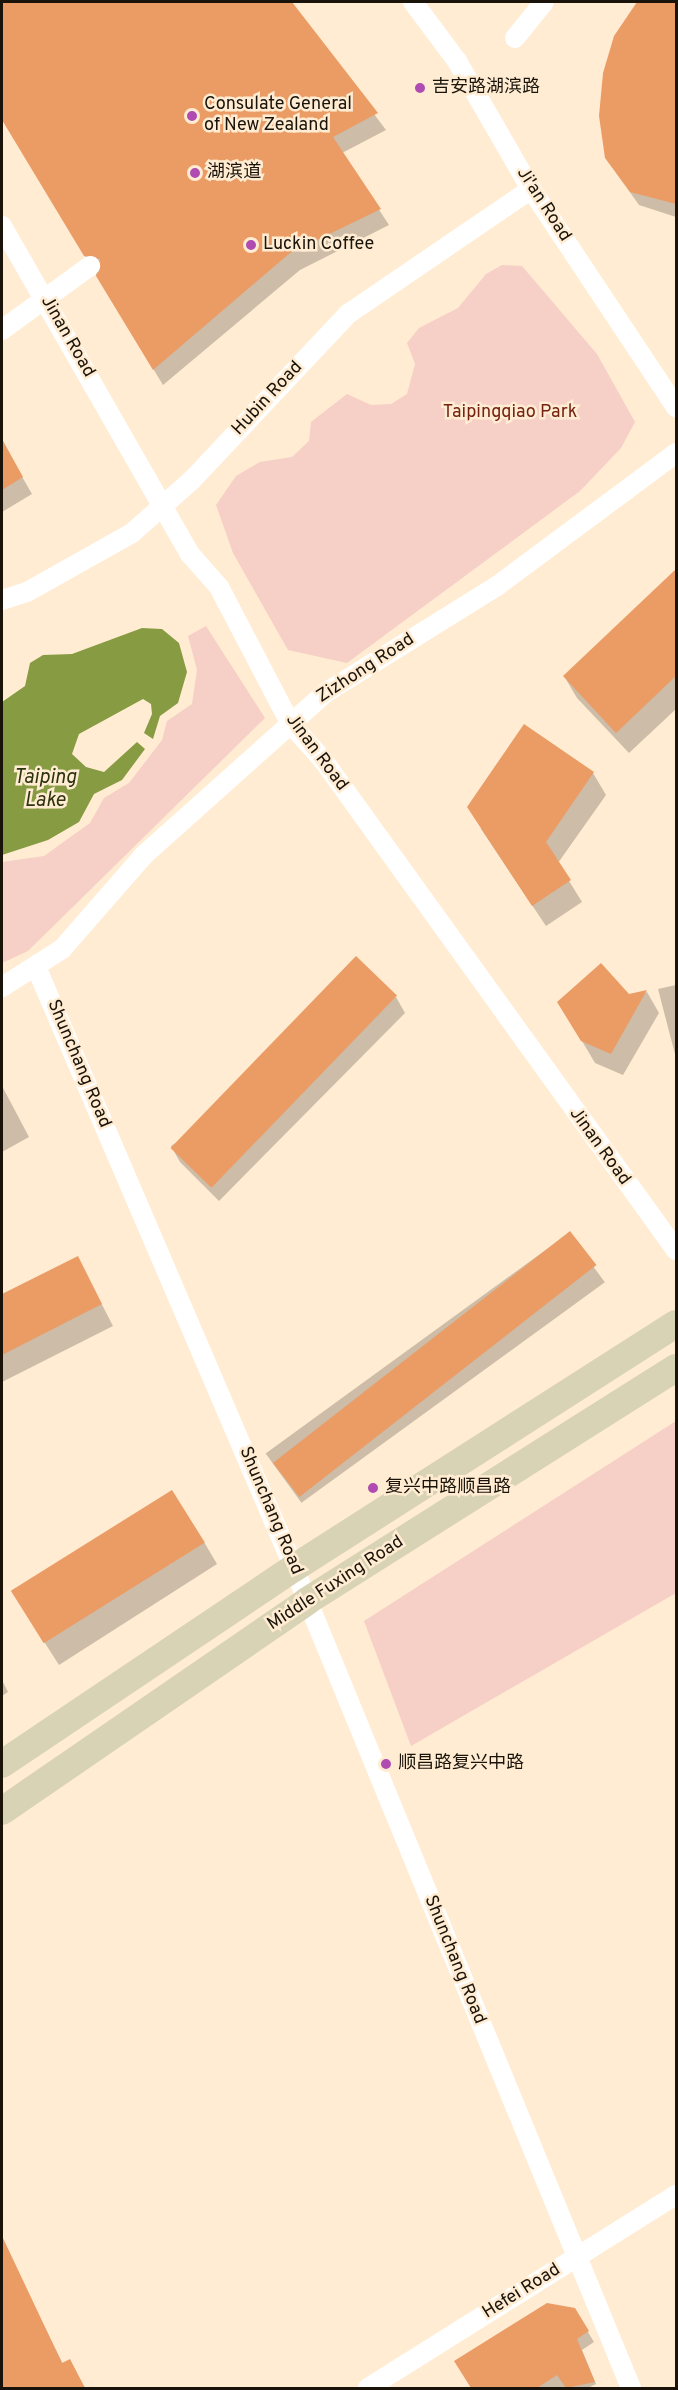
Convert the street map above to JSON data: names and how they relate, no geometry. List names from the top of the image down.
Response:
{
  "streets": {
    "main road": ["Middle Fuxing Road"],
    "street": [
      "Ji'an Road",
      "Jinan Road",
      "Hubin Road",
      "Zizhong Road",
      "Shunchang Road",
      "Hefei Road"
    ]
  },
  "crossings": [
    ["Ji'an Road", "Hubin Road"],
    ["Jinan Road", "Hubin Road"],
    ["Jinan Road", "Zizhong Road"],
    ["Zizhong Road", "Shunchang Road"],
    ["Shunchang Road", "Middle Fuxing Road"],
    ["Shunchang Road", "Hefei Road"]
  ],
  "water": ["Taiping Lake"],
  "parks": ["Taipingqiao Park"],
  "places": [
    "吉安路湖滨路",
    "Consulate General of New Zealand",
    "湖滨道",
    "Luckin Coffee",
    "复兴中路顺昌路",
    "顺昌路复兴中路"
  ]
}
